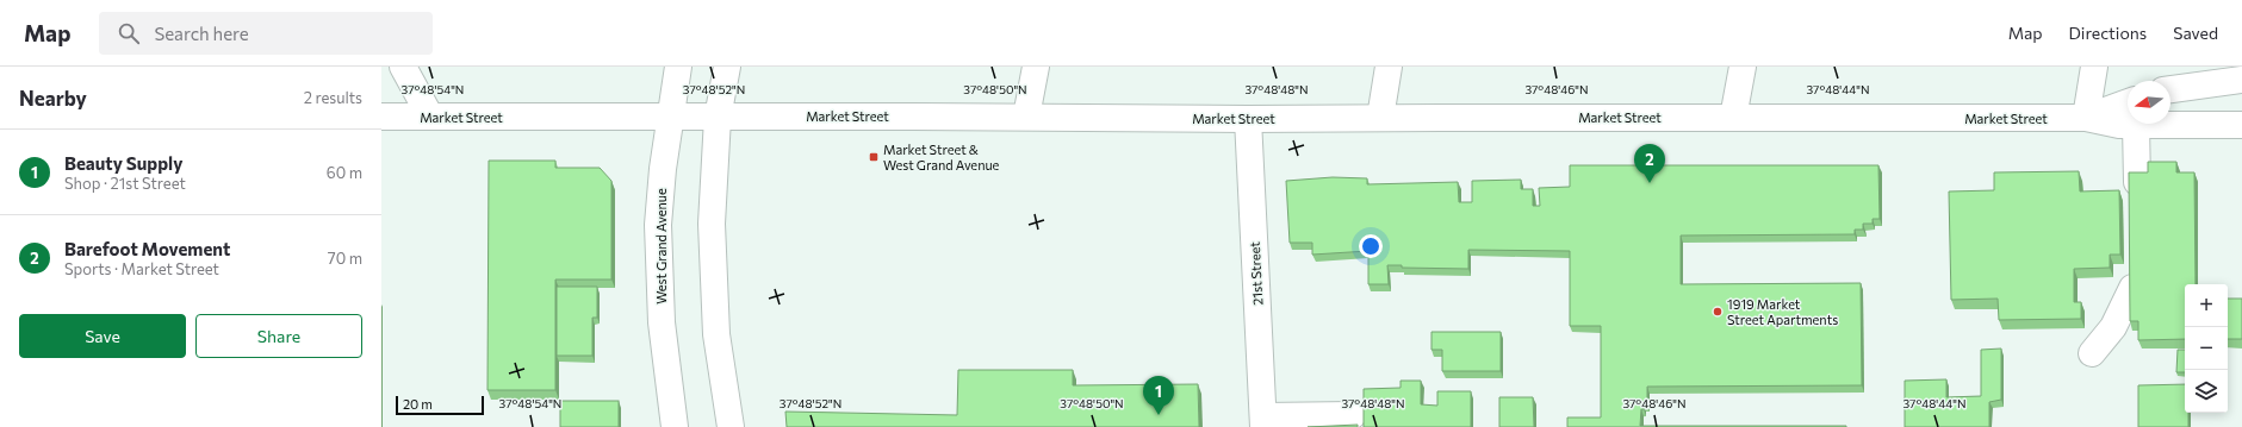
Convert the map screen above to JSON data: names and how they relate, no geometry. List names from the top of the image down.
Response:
{
  "streets": {
    "main road": ["Market Street", "West Grand Avenue", "21st Street"]
  },
  "crossings": [
    ["Market Street", "West Grand Avenue"],
    ["Market Street", "21st Street"]
  ],
  "places": {
    "transit": ["Market Street & West Grand Avenue"],
    "other": ["1919 Market Street Apartments"]
  },
  "scale_bar": "20 m",
  "north": "left",
  "page": {
    "header": "Map",
    "search": "Search here",
    "nav": ["Map", "Directions", "Saved"],
    "heading": ["Nearby", "2 results"],
    "list": [
      {
        "mark": "1",
        "name": "Beauty Supply",
        "note": "Shop · 21st Street",
        "value": "60 m"
      },
      {
        "mark": "2",
        "name": "Barefoot Movement",
        "note": "Sports · Market Street",
        "value": "70 m"
      }
    ],
    "pins": ["2", "1"],
    "map_buttons": ["+", "−"],
    "buttons": ["Save", "Share"],
    "scale": "20 m"
  },
  "coordinates": [
    "37°48'54\"N",
    "37°48'52\"N",
    "37°48'50\"N",
    "37°48'48\"N",
    "37°48'46\"N",
    "37°48'44\"N"
  ]
}
